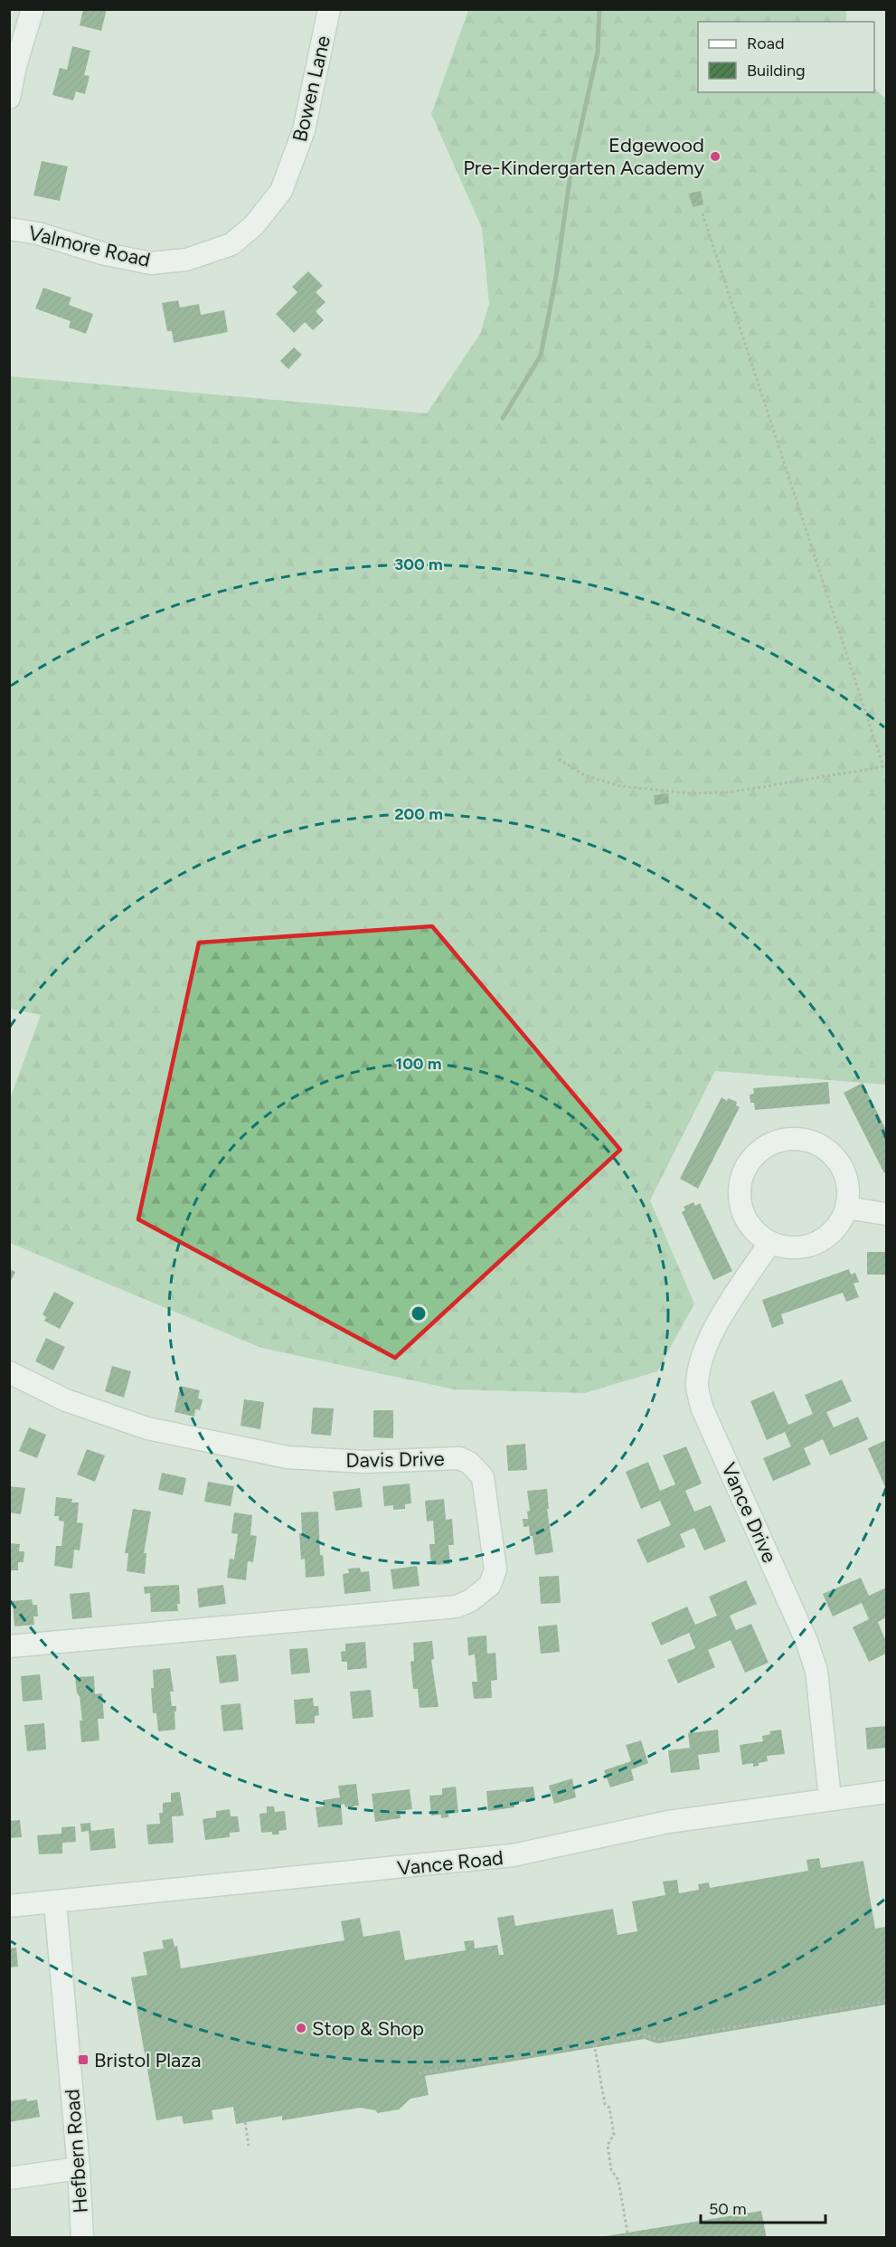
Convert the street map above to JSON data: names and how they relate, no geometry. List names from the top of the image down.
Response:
{
  "streets": {
    "street": [
      "Bowen Lane",
      "Valmore Road",
      "Davis Drive",
      "Vance Drive",
      "Vance Road",
      "Hefbern Road"
    ]
  },
  "crossings": [
    ["Bowen Lane", "Valmore Road"],
    ["Vance Drive", "Vance Road"],
    ["Vance Road", "Hefbern Road"]
  ],
  "places": {
    "other": ["Edgewood Pre-Kindergarten Academy", "Stop & Shop"],
    "transit": ["Bristol Plaza"]
  },
  "legend": ["Road", "Building"],
  "scale_bar": "50 m",
  "rings": ["300 m", "200 m", "100 m"]
}
